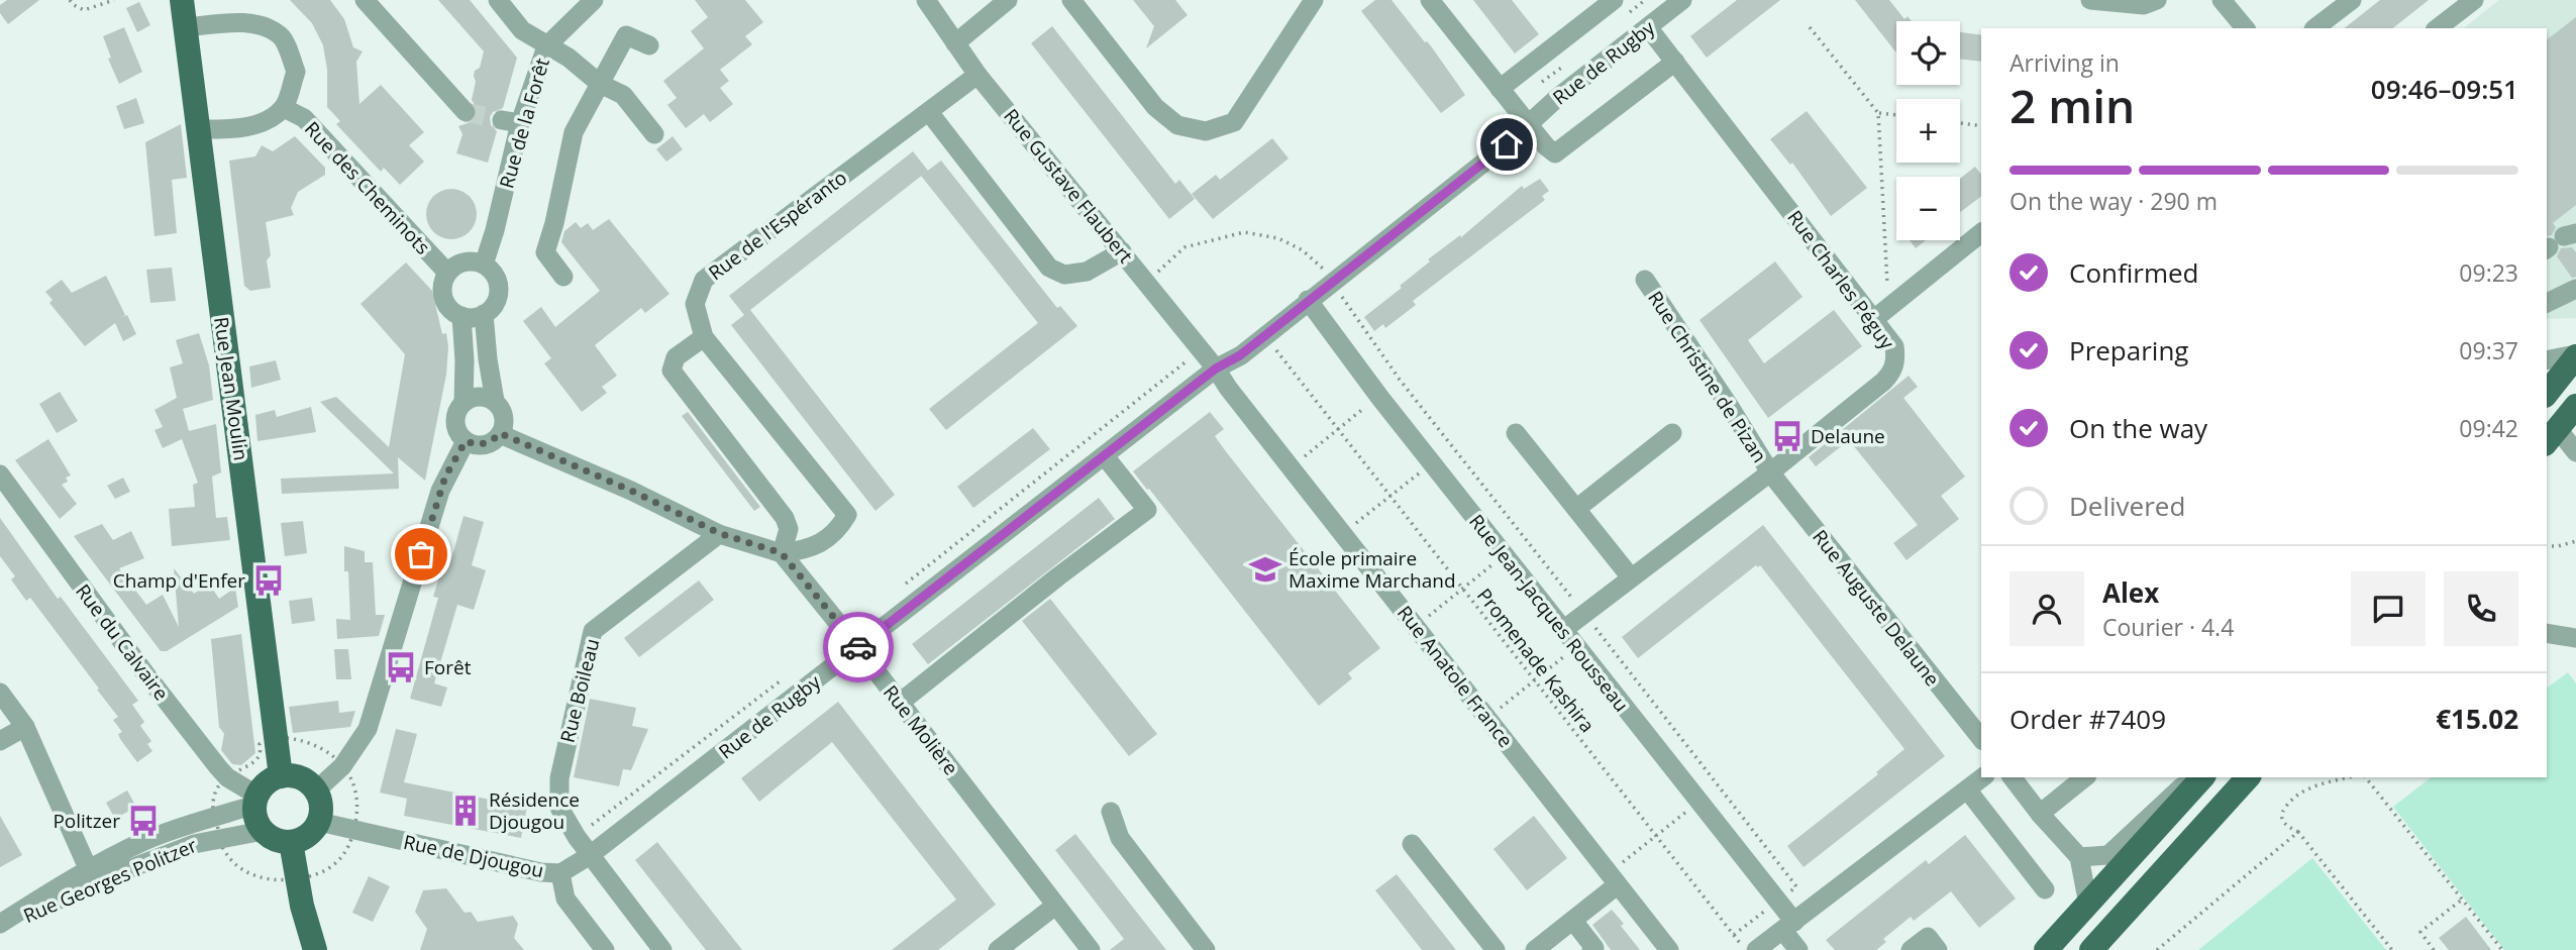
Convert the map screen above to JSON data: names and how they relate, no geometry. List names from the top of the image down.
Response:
{
  "streets": {
    "main road": ["Rue Jean Moulin"],
    "street": [
      "Rue de Rugby",
      "Rue de la Forêt",
      "Rue Gustave Flaubert",
      "Rue des Cheminots",
      "Rue de l'Espéranto",
      "Rue Charles Péguy",
      "Rue Christine de Pizan",
      "Rue Auguste Delaune",
      "Rue Jean-Jacques Rousseau",
      "Rue du Calvaire",
      "Rue Anatole France",
      "Rue Boileau",
      "Rue Molière",
      "Rue de Djougou",
      "Rue Georges Politzer"
    ],
    "path": ["Promenade Kashira"]
  },
  "crossings": [
    ["Rue de Rugby", "Rue Gustave Flaubert"],
    ["Rue de Rugby", "Rue Charles Péguy"],
    ["Rue de Rugby", "Rue Jean-Jacques Rousseau"],
    ["Rue de Rugby", "Promenade Kashira"],
    ["Rue de Rugby", "Rue Anatole France"],
    ["Rue de Rugby", "Rue Boileau"],
    ["Rue de Rugby", "Rue Molière"],
    ["Rue de Rugby", "Rue de Djougou"],
    ["Rue de la Forêt", "Rue des Cheminots"],
    ["Rue Gustave Flaubert", "Rue de l'Espéranto"],
    ["Rue Gustave Flaubert", "Rue Anatole France"],
    ["Rue des Cheminots", "Rue Jean Moulin"],
    ["Rue de l'Espéranto", "Rue Molière"],
    ["Rue Charles Péguy", "Rue Christine de Pizan"],
    ["Rue Charles Péguy", "Rue Auguste Delaune"],
    ["Rue Charles Péguy", "Rue Jean-Jacques Rousseau"],
    ["Rue Christine de Pizan", "Rue Auguste Delaune"],
    ["Rue Jean Moulin", "Rue du Calvaire"],
    ["Rue Jean Moulin", "Rue de Djougou"],
    ["Rue Jean Moulin", "Rue Georges Politzer"],
    ["Rue du Calvaire", "Rue de Djougou"],
    ["Rue du Calvaire", "Rue Georges Politzer"],
    ["Rue Boileau", "Rue de Djougou"],
    ["Rue de Djougou", "Rue Georges Politzer"]
  ],
  "places": {
    "bus stop": [
      "Delaune",
      "Champ d'Enfer",
      "Forêt",
      "Politzer"
    ],
    "school or university": ["École primaire Maxime Marchand"],
    "building": ["Résidence Djougou"]
  },
  "page": {
    "map_buttons": ["+", "−"],
    "heading": ["2 min", "Arriving in", "09:46–09:51"],
    "panel": [
      "Alex",
      "Courier · 4.4",
      "Order #7409",
      "€15.02"
    ],
    "bar": "On the way · 290 m",
    "list": [
      ["Confirmed", "09:23"],
      ["Preparing", "09:37"],
      ["On the way", "09:42"],
      "Delivered"
    ]
  }
}
